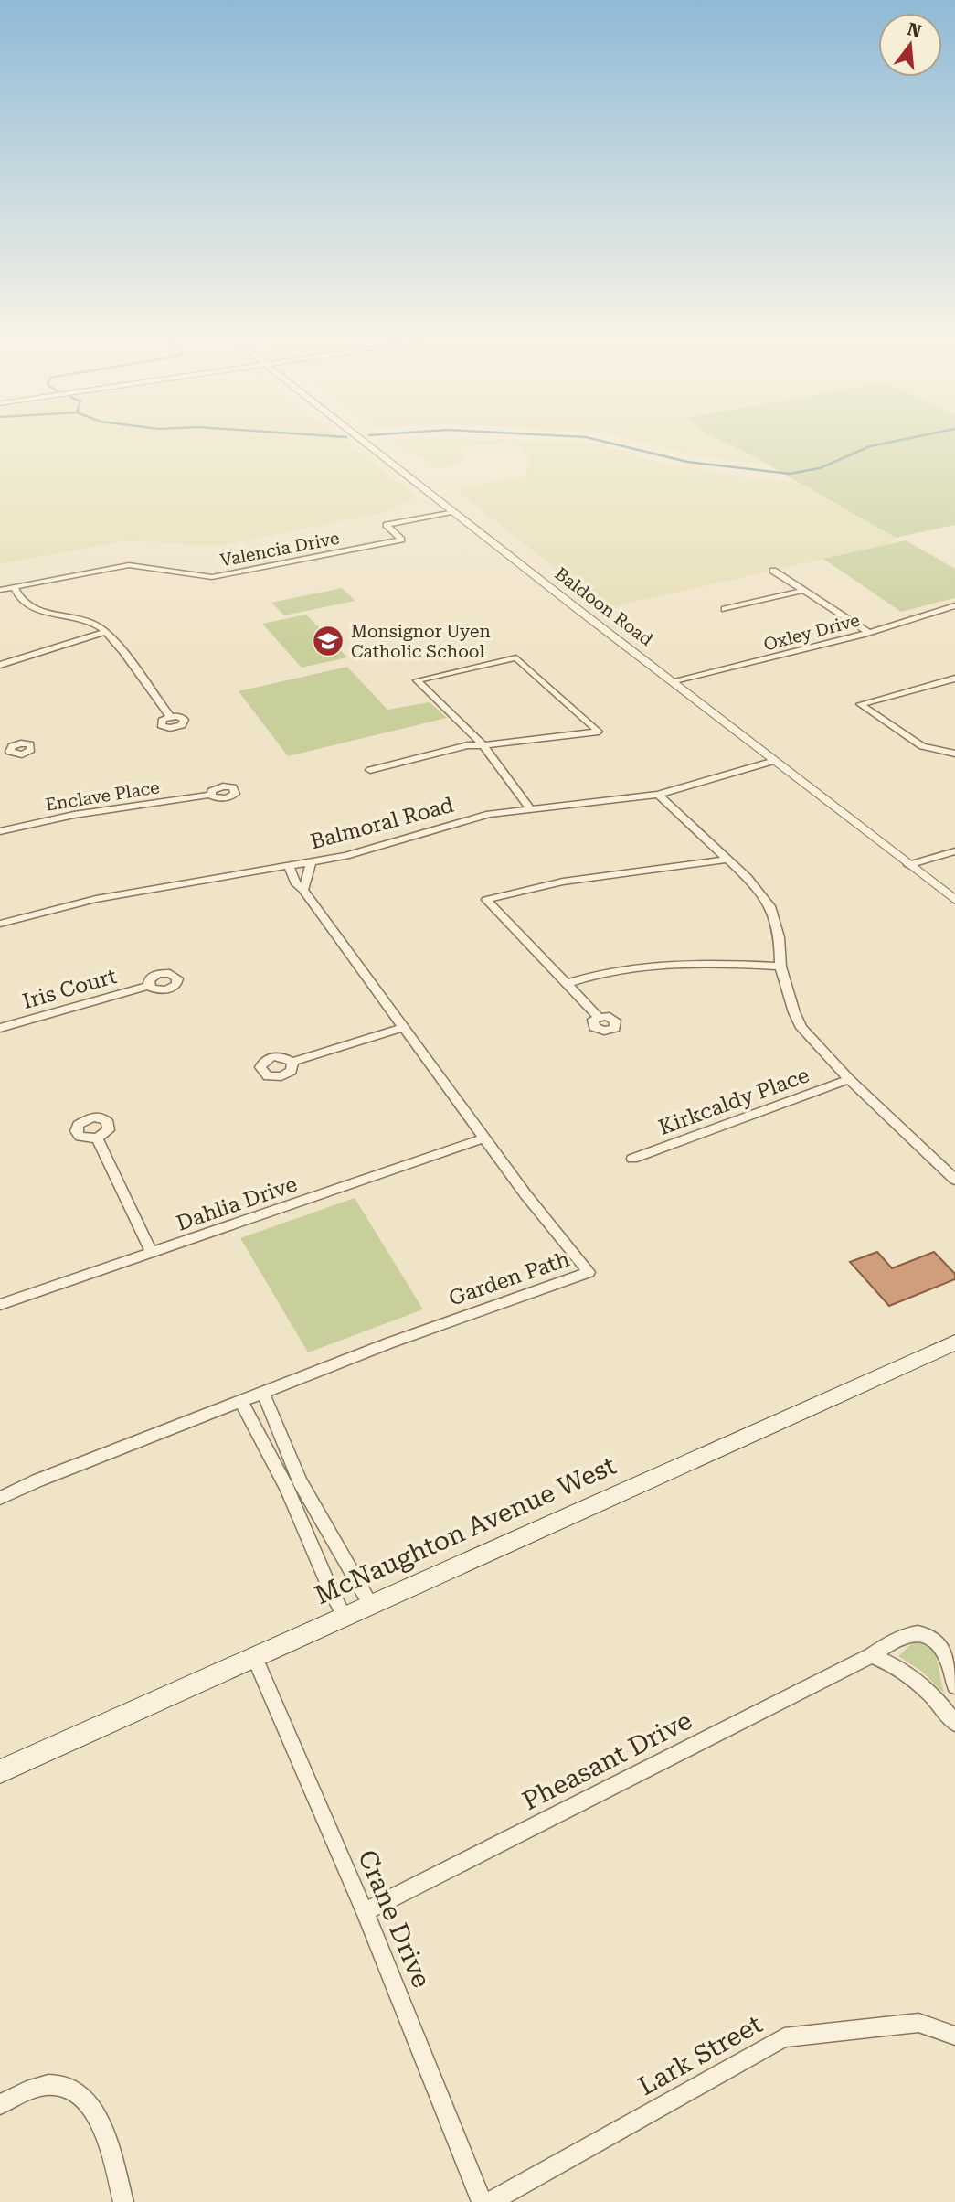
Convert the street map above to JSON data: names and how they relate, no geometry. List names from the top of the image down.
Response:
{
  "streets": {
    "main road": ["McNaughton Avenue West"],
    "street": [
      "Valencia Drive",
      "Baldoon Road",
      "Oxley Drive",
      "Enclave Place",
      "Balmoral Road",
      "Iris Court",
      "Kirkcaldy Place",
      "Dahlia Drive",
      "Garden Path",
      "Pheasant Drive",
      "Crane Drive",
      "Lark Street"
    ]
  },
  "crossings": [
    ["Valencia Drive", "Baldoon Road"],
    ["Baldoon Road", "Oxley Drive"],
    ["Baldoon Road", "Balmoral Road"],
    ["Balmoral Road", "Garden Path"],
    ["Dahlia Drive", "Garden Path"],
    ["McNaughton Avenue West", "Crane Drive"],
    ["Pheasant Drive", "Crane Drive"]
  ],
  "places": {
    "school or university": ["Monsignor Uyen Catholic School"]
  },
  "north": "top"
}
